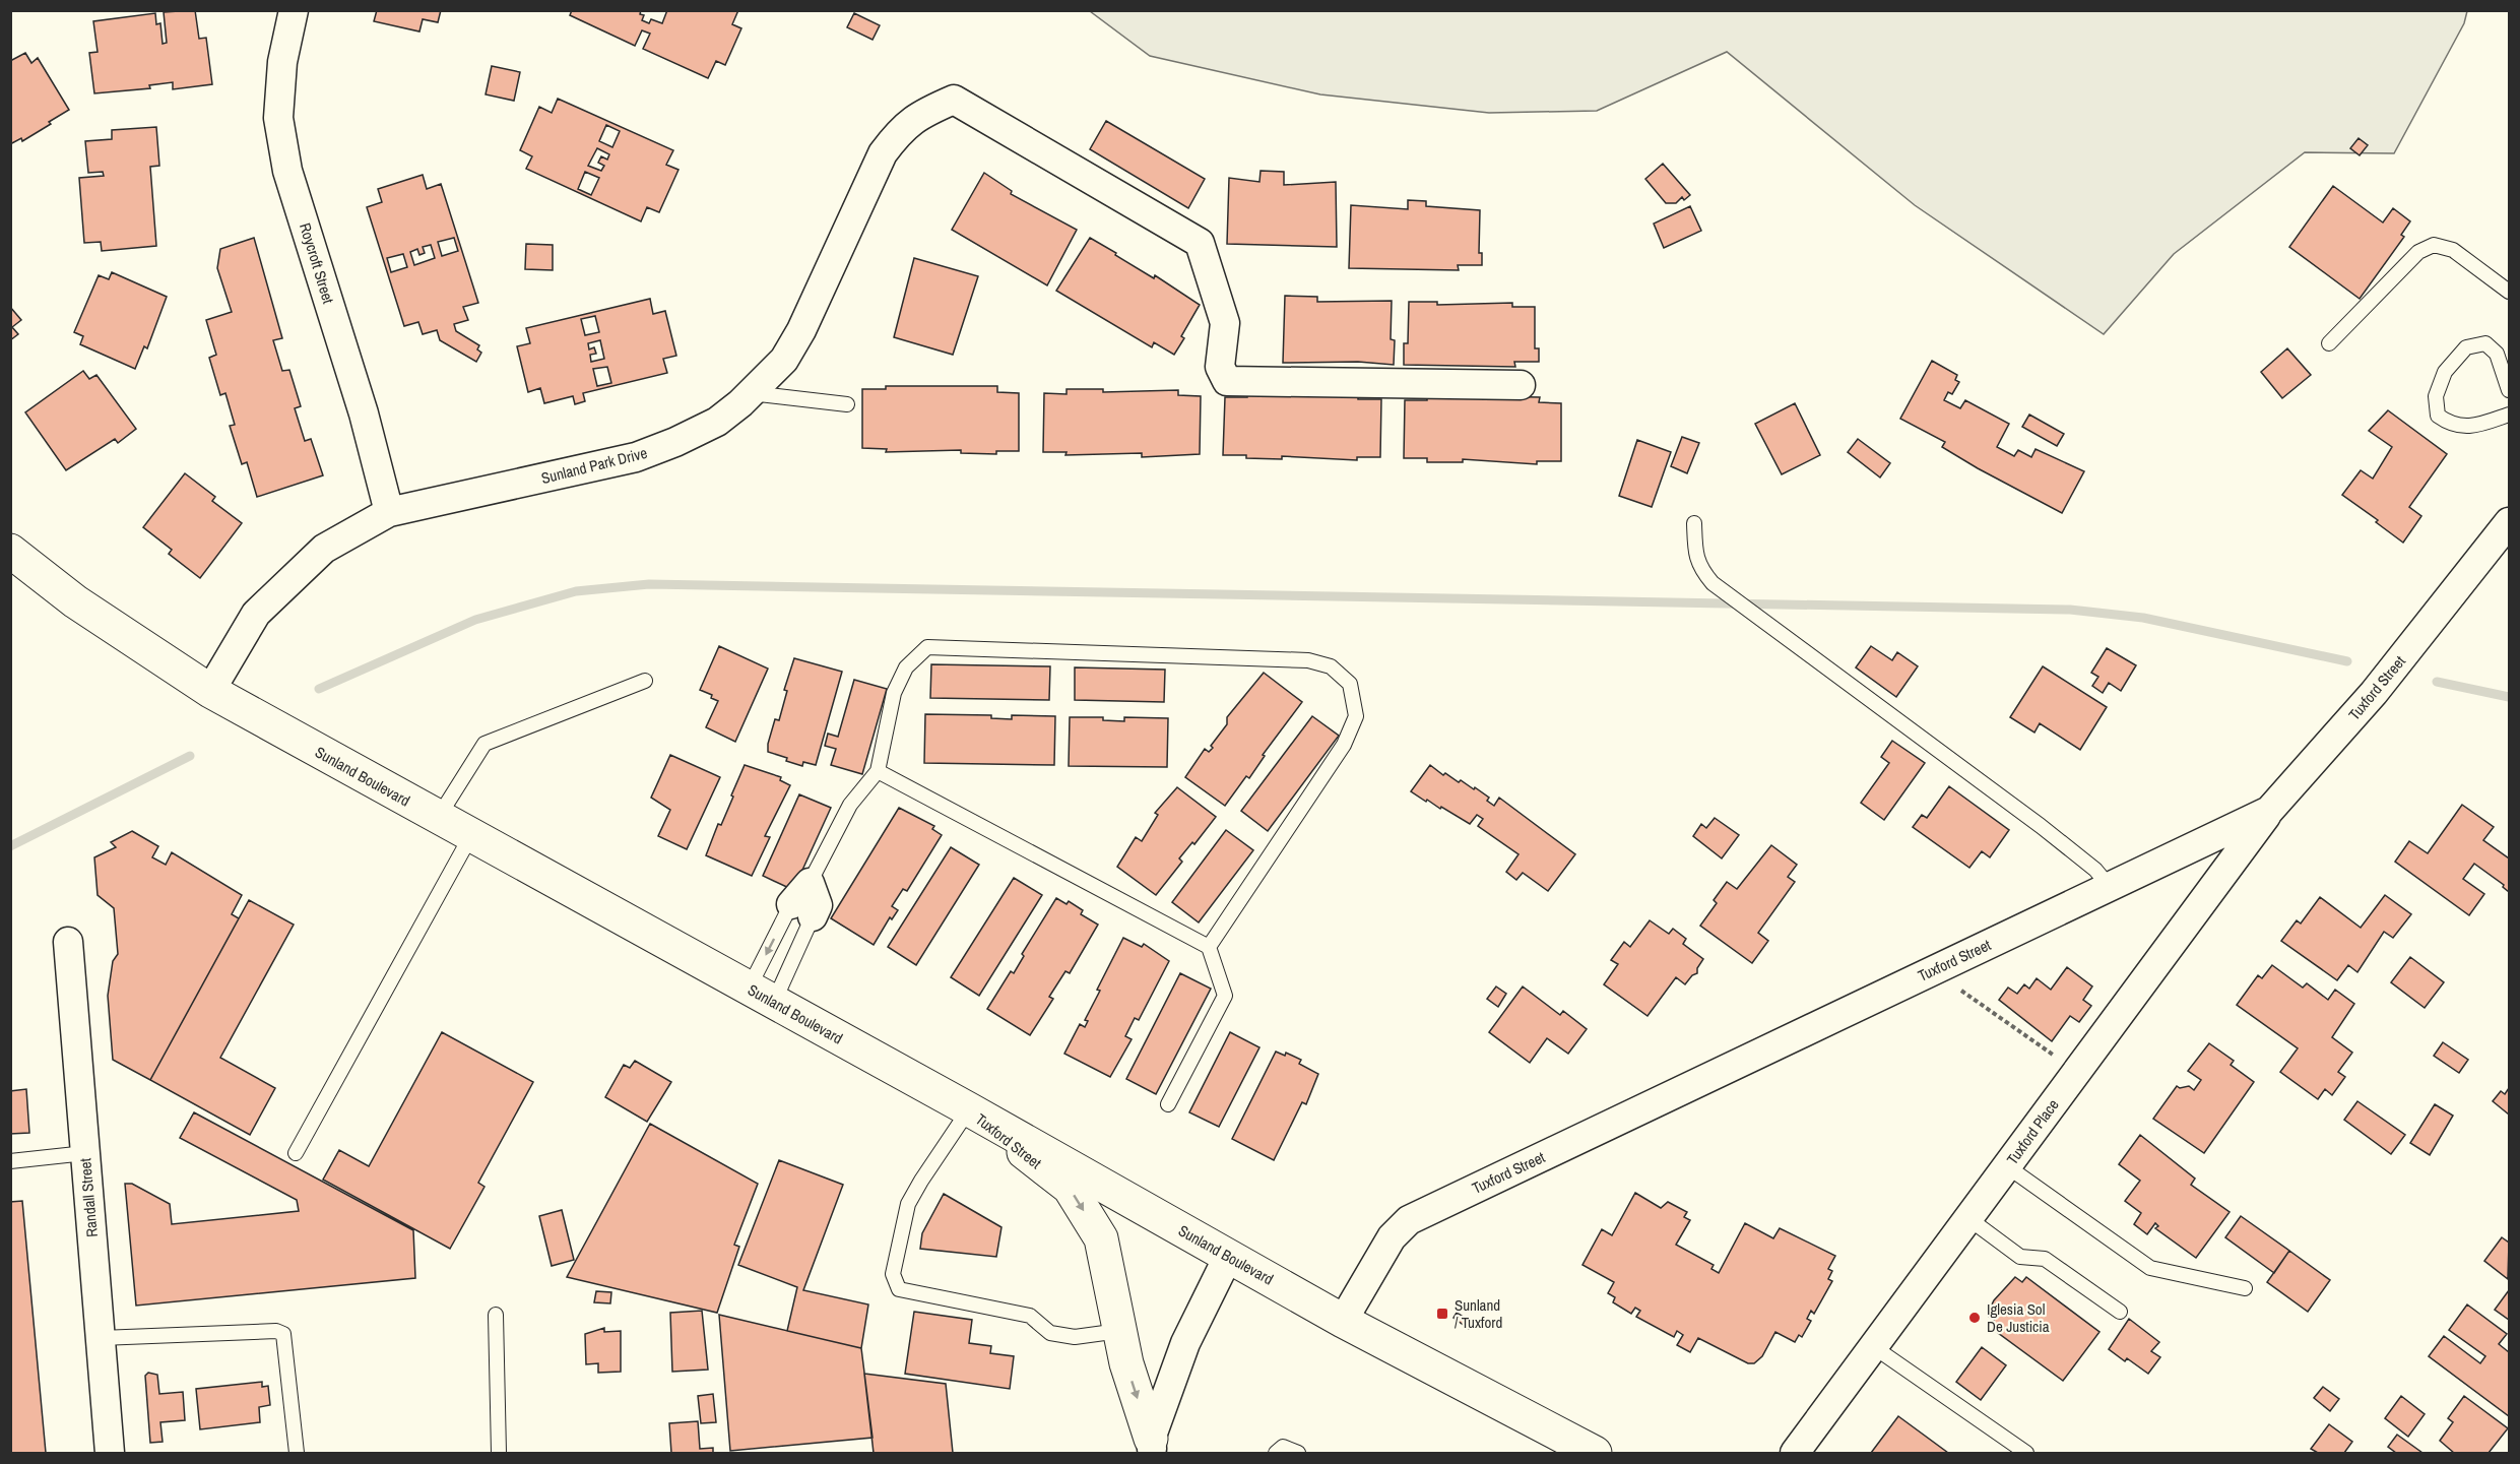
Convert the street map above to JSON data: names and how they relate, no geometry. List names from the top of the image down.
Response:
{
  "streets": {
    "main road": ["Tuxford Street", "Sunland Boulevard"],
    "street": [
      "Roycroft Street",
      "Sunland Park Drive",
      "Tuxford Place",
      "Randall Street"
    ]
  },
  "crossings": [
    ["Roycroft Street", "Sunland Park Drive"],
    ["Sunland Park Drive", "Sunland Boulevard"],
    ["Tuxford Street", "Sunland Boulevard"],
    ["Tuxford Street", "Tuxford Place"]
  ],
  "places": {
    "transit": ["Sunland / Tuxford"],
    "other": ["Iglesia Sol De Justicia"]
  }
}
